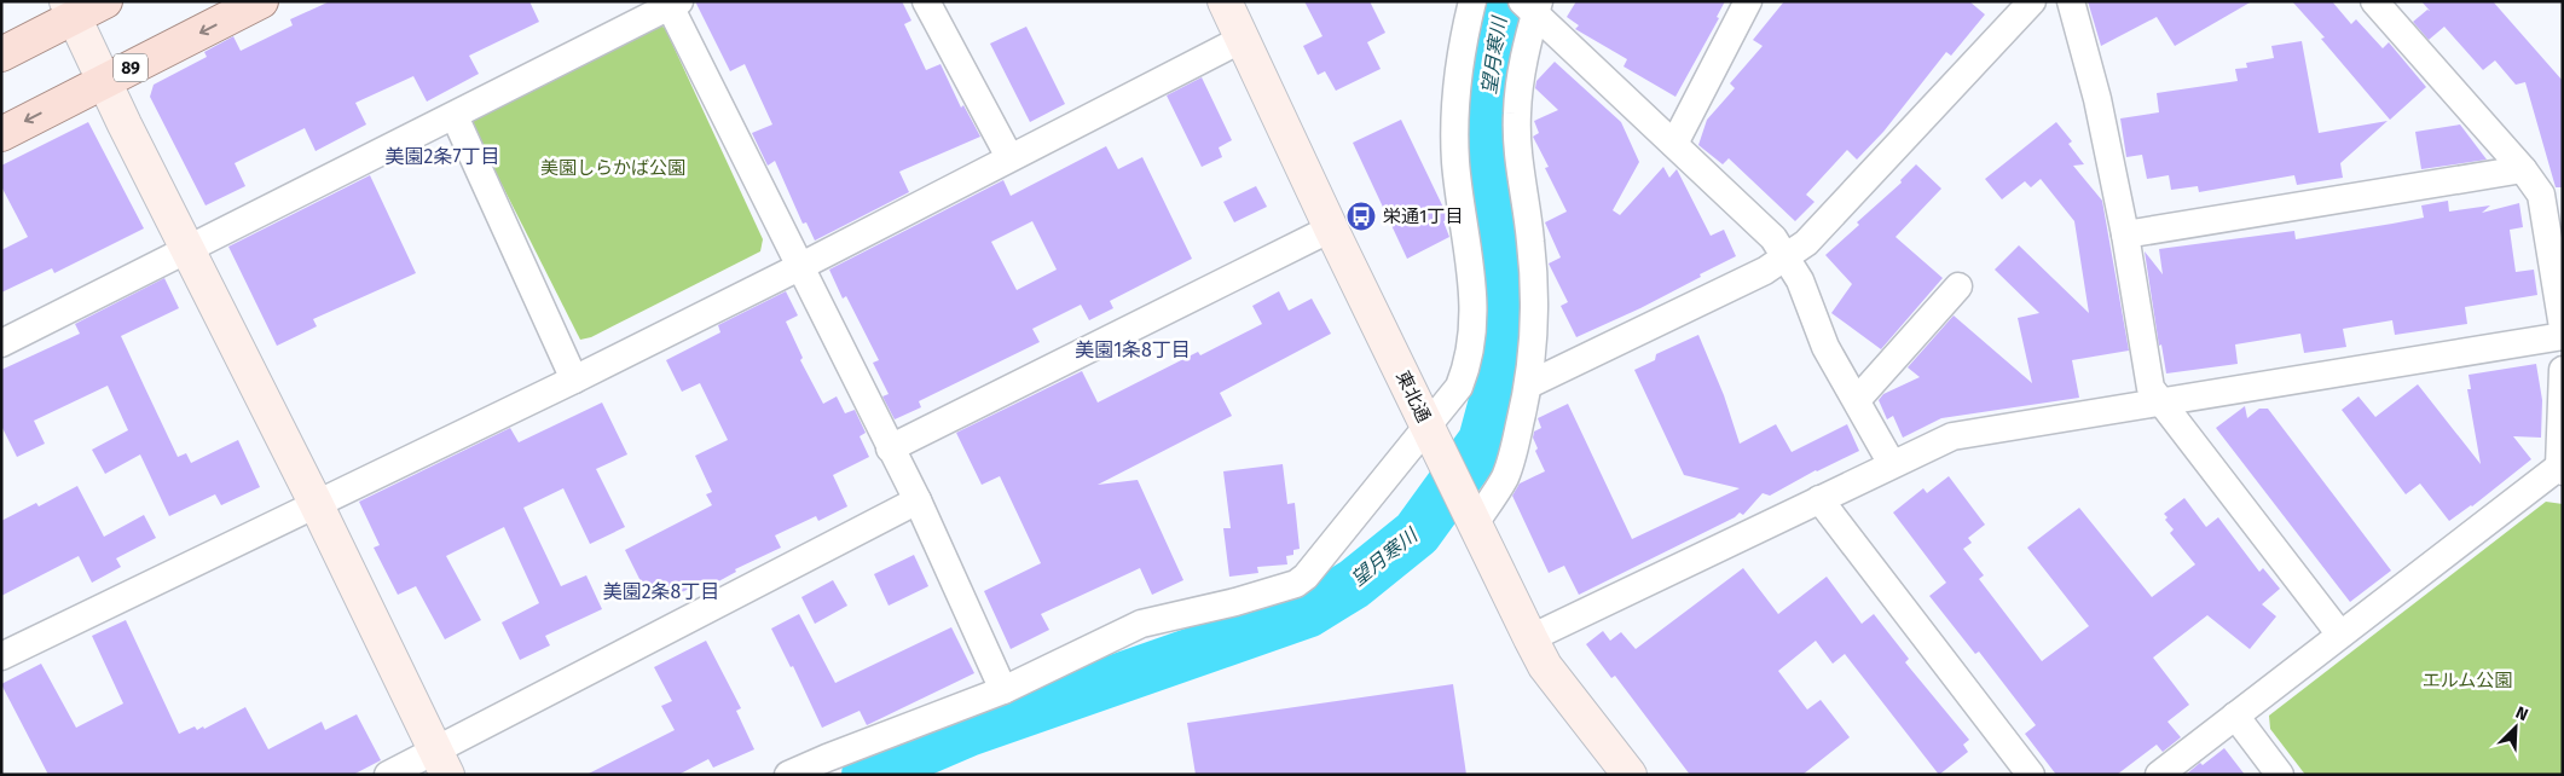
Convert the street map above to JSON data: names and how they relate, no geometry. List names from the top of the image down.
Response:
{
  "streets": {
    "main road": ["89"],
    "street": ["東北通"]
  },
  "districts": ["美園2条7丁目", "美園1条8丁目", "美園2条8丁目"],
  "water": ["望月寒川"],
  "parks": ["美園しらかば公園", "エルム公園"],
  "places": {
    "bus stop": ["栄通1丁目"]
  },
  "north": "top right"
}
